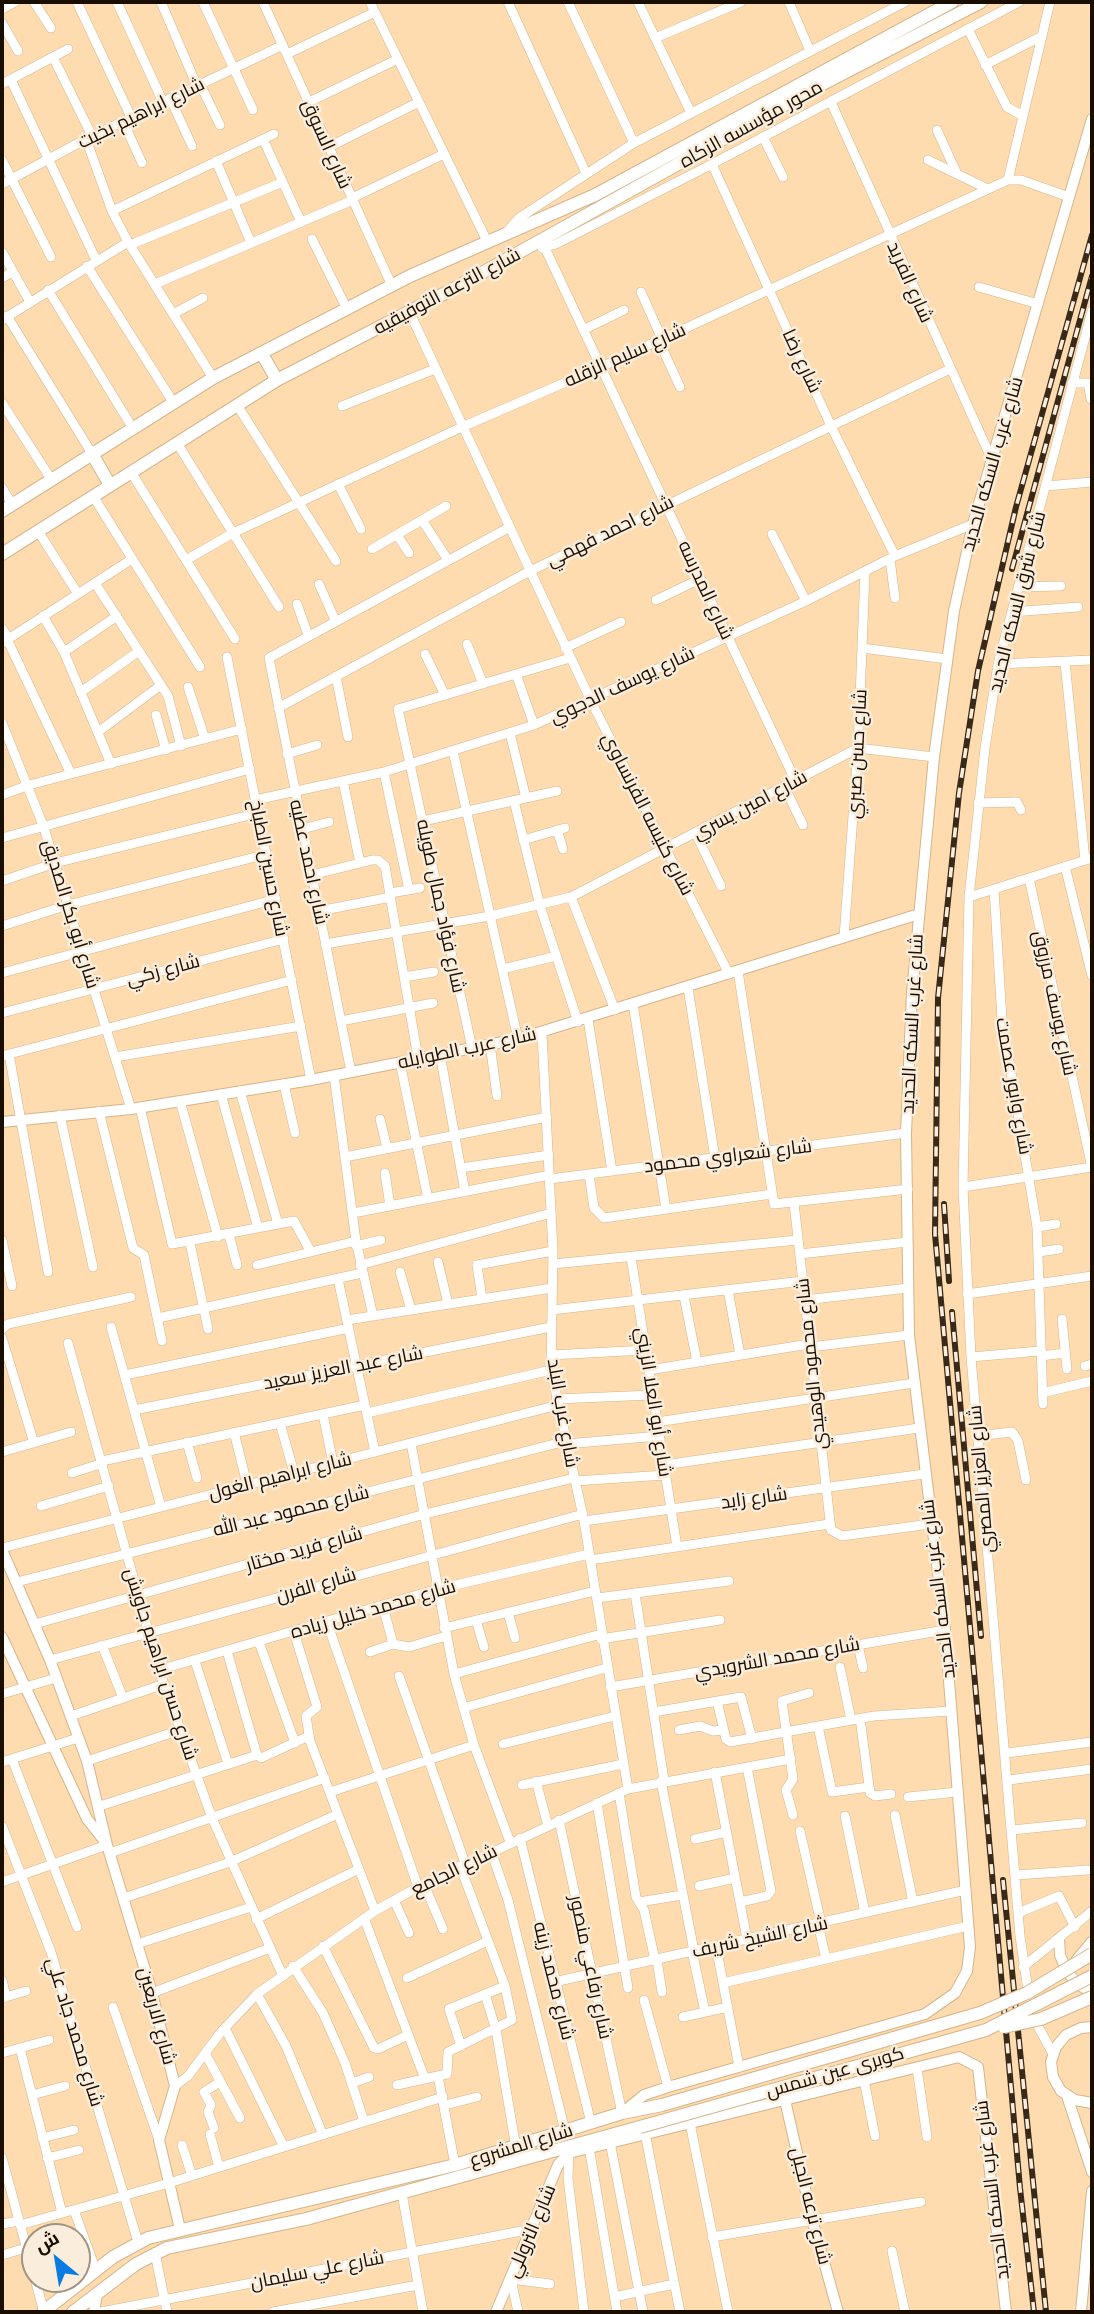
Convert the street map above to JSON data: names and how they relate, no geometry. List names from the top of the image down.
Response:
{
  "streets": {
    "main road": [
      "محور مؤسسه الزكاه",
      "شارع الترعه التوفيقيه",
      "كوبرى عين شمس",
      "شارع المشروع"
    ],
    "street": [
      "شارع ابراهيم بخيت",
      "شارع السوق",
      "شارع الفريد",
      "شارع سليم الزقله",
      "شارع رضا",
      "شارع غرب السكه الحديد",
      "شارع احمد فهمي",
      "شارع المدرسه",
      "شارع شرق السكه الحديد",
      "شارع يوسف الدجوي",
      "شارع حسن صبري",
      "شارع امين يسري",
      "شارع كنيسه الفرنساوي",
      "شارع احمد عطيه",
      "شارع حسين الطباخ",
      "شارع فؤاد جمال طويله",
      "شارع أبو بكر الصديق",
      "شارع زكي",
      "شارع يوسف مرزوق",
      "شارع عرب الطوايله",
      "شارع وابور عصمت",
      "شارع شعراوي محمود",
      "شارع محمود الوهيدي",
      "شارع عبد العزيز سعيد",
      "شارع أبو العلا الزيني",
      "شارع غرب البلد",
      "شارع ابراهيم الغول",
      "شارع العزيز المصري",
      "شارع زايد",
      "شارع محمود عبد الله",
      "شارع فريد مختار",
      "شارع الفرن",
      "شارع محمد خليل زياده",
      "شارع محمد الشرويدي",
      "شارع حسن ابراهيم جاويش",
      "شارع الجامع",
      "شارع الشيخ شريف",
      "شارع رفاعي منصور",
      "شارع محمد زينه",
      "شارع الاربعين",
      "شارع محمد جاد علي",
      "شارع ترعه الجبل",
      "شارع التروللي",
      "شارع علي سليمان"
    ]
  },
  "crossings": [
    ["شارع ابراهيم بخيت", "شارع السوق"],
    ["محور مؤسسه الزكاه", "شارع الترعه التوفيقيه"],
    ["شارع السوق", "شارع الترعه التوفيقيه"],
    ["شارع الفريد", "شارع الترعه التوفيقيه"],
    ["شارع الفريد", "شارع سليم الزقله"],
    ["شارع الفريد", "شارع غرب السكه الحديد"],
    ["شارع الفريد", "شارع احمد فهمي"],
    ["شارع الترعه التوفيقيه", "شارع رضا"],
    ["شارع الترعه التوفيقيه", "شارع المدرسه"],
    ["شارع الترعه التوفيقيه", "شارع كنيسه الفرنساوي"],
    ["شارع سليم الزقله", "شارع رضا"],
    ["شارع سليم الزقله", "شارع المدرسه"],
    ["شارع سليم الزقله", "شارع كنيسه الفرنساوي"],
    ["شارع رضا", "شارع احمد فهمي"],
    ["شارع رضا", "شارع يوسف الدجوي"],
    ["شارع غرب السكه الحديد", "شارع يوسف الدجوي"],
    ["شارع غرب السكه الحديد", "شارع عرب الطوايله"],
    ["شارع غرب السكه الحديد", "شارع شعراوي محمود"],
    ["شارع غرب السكه الحديد", "شارع زايد"],
    ["شارع غرب السكه الحديد", "شارع فريد مختار"],
    ["شارع غرب السكه الحديد", "شارع محمد الشرويدي"],
    ["شارع غرب السكه الحديد", "شارع الشيخ شريف"],
    ["شارع غرب السكه الحديد", "شارع المشروع"],
    ["شارع احمد فهمي", "شارع المدرسه"],
    ["شارع احمد فهمي", "شارع كنيسه الفرنساوي"],
    ["شارع احمد فهمي", "شارع احمد عطيه"],
    ["شارع المدرسه", "شارع يوسف الدجوي"],
    ["شارع المدرسه", "شارع امين يسري"],
    ["شارع شرق السكه الحديد", "شارع العزيز المصري"],
    ["شارع يوسف الدجوي", "شارع حسن صبري"],
    ["شارع يوسف الدجوي", "شارع كنيسه الفرنساوي"],
    ["شارع يوسف الدجوي", "شارع احمد عطيه"],
    ["شارع يوسف الدجوي", "شارع حسين الطباخ"],
    ["شارع يوسف الدجوي", "شارع فؤاد جمال طويله"],
    ["شارع حسن صبري", "شارع امين يسري"],
    ["شارع حسن صبري", "شارع عرب الطوايله"],
    ["شارع امين يسري", "شارع كنيسه الفرنساوي"],
    ["شارع امين يسري", "شارع احمد عطيه"],
    ["شارع امين يسري", "شارع فؤاد جمال طويله"],
    ["شارع كنيسه الفرنساوي", "شارع عرب الطوايله"],
    ["شارع كنيسه الفرنساوي", "شارع شعراوي محمود"],
    ["شارع احمد عطيه", "شارع عرب الطوايله"],
    ["شارع حسين الطباخ", "شارع زكي"],
    ["شارع حسين الطباخ", "شارع عرب الطوايله"],
    ["شارع فؤاد جمال طويله", "شارع عرب الطوايله"],
    ["شارع أبو بكر الصديق", "شارع زكي"],
    ["شارع أبو بكر الصديق", "شارع عرب الطوايله"],
    ["شارع عرب الطوايله", "شارع غرب البلد"],
    ["شارع شعراوي محمود", "شارع غرب البلد"],
    ["شارع محمود الوهيدي", "شارع زايد"],
    ["شارع محمود الوهيدي", "شارع فريد مختار"],
    ["شارع محمود الوهيدي", "شارع محمد خليل زياده"],
    ["شارع عبد العزيز سعيد", "شارع غرب البلد"],
    ["شارع أبو العلا الزيني", "شارع زايد"],
    ["شارع أبو العلا الزيني", "شارع محمود عبد الله"],
    ["شارع أبو العلا الزيني", "شارع فريد مختار"],
    ["شارع أبو العلا الزيني", "شارع محمد خليل زياده"],
    ["شارع غرب البلد", "شارع ابراهيم الغول"],
    ["شارع غرب البلد", "شارع زايد"],
    ["شارع غرب البلد", "شارع محمود عبد الله"],
    ["شارع غرب البلد", "شارع فريد مختار"],
    ["شارع غرب البلد", "شارع الفرن"],
    ["شارع غرب البلد", "شارع محمد خليل زياده"],
    ["شارع غرب البلد", "شارع محمد الشرويدي"],
    ["شارع غرب البلد", "شارع الجامع"],
    ["شارع غرب البلد", "شارع الشيخ شريف"],
    ["شارع ابراهيم الغول", "شارع حسن ابراهيم جاويش"],
    ["شارع ابراهيم الغول", "شارع محمد زينه"],
    ["شارع ابراهيم الغول", "شارع الاربعين"],
    ["شارع زايد", "شارع الفرن"],
    ["شارع محمود عبد الله", "شارع حسن ابراهيم جاويش"],
    ["شارع محمود عبد الله", "شارع محمد زينه"],
    ["شارع محمود عبد الله", "شارع الاربعين"],
    ["شارع فريد مختار", "شارع حسن ابراهيم جاويش"],
    ["شارع فريد مختار", "شارع محمد زينه"],
    ["شارع فريد مختار", "شارع الاربعين"],
    ["شارع الفرن", "شارع حسن ابراهيم جاويش"],
    ["شارع الفرن", "شارع محمد زينه"],
    ["شارع الفرن", "شارع الاربعين"],
    ["شارع محمد خليل زياده", "شارع حسن ابراهيم جاويش"],
    ["شارع محمد خليل زياده", "شارع محمد زينه"],
    ["شارع حسن ابراهيم جاويش", "شارع الجامع"],
    ["شارع الجامع", "شارع رفاعي منصور"],
    ["شارع الجامع", "شارع محمد زينه"],
    ["شارع الجامع", "شارع الاربعين"],
    ["شارع الشيخ شريف", "شارع رفاعي منصور"],
    ["شارع الشيخ شريف", "شارع محمد زينه"],
    ["شارع رفاعي منصور", "كوبرى عين شمس"],
    ["شارع رفاعي منصور", "شارع المشروع"],
    ["شارع محمد زينه", "شارع المشروع"],
    ["شارع الاربعين", "شارع المشروع"],
    ["شارع محمد جاد علي", "شارع المشروع"],
    ["كوبرى عين شمس", "شارع المشروع"],
    ["كوبرى عين شمس", "شارع التروللي"],
    ["شارع المشروع", "شارع ترعه الجبل"],
    ["شارع المشروع", "شارع التروللي"],
    ["شارع التروللي", "شارع علي سليمان"]
  ],
  "north": "top left"
}
